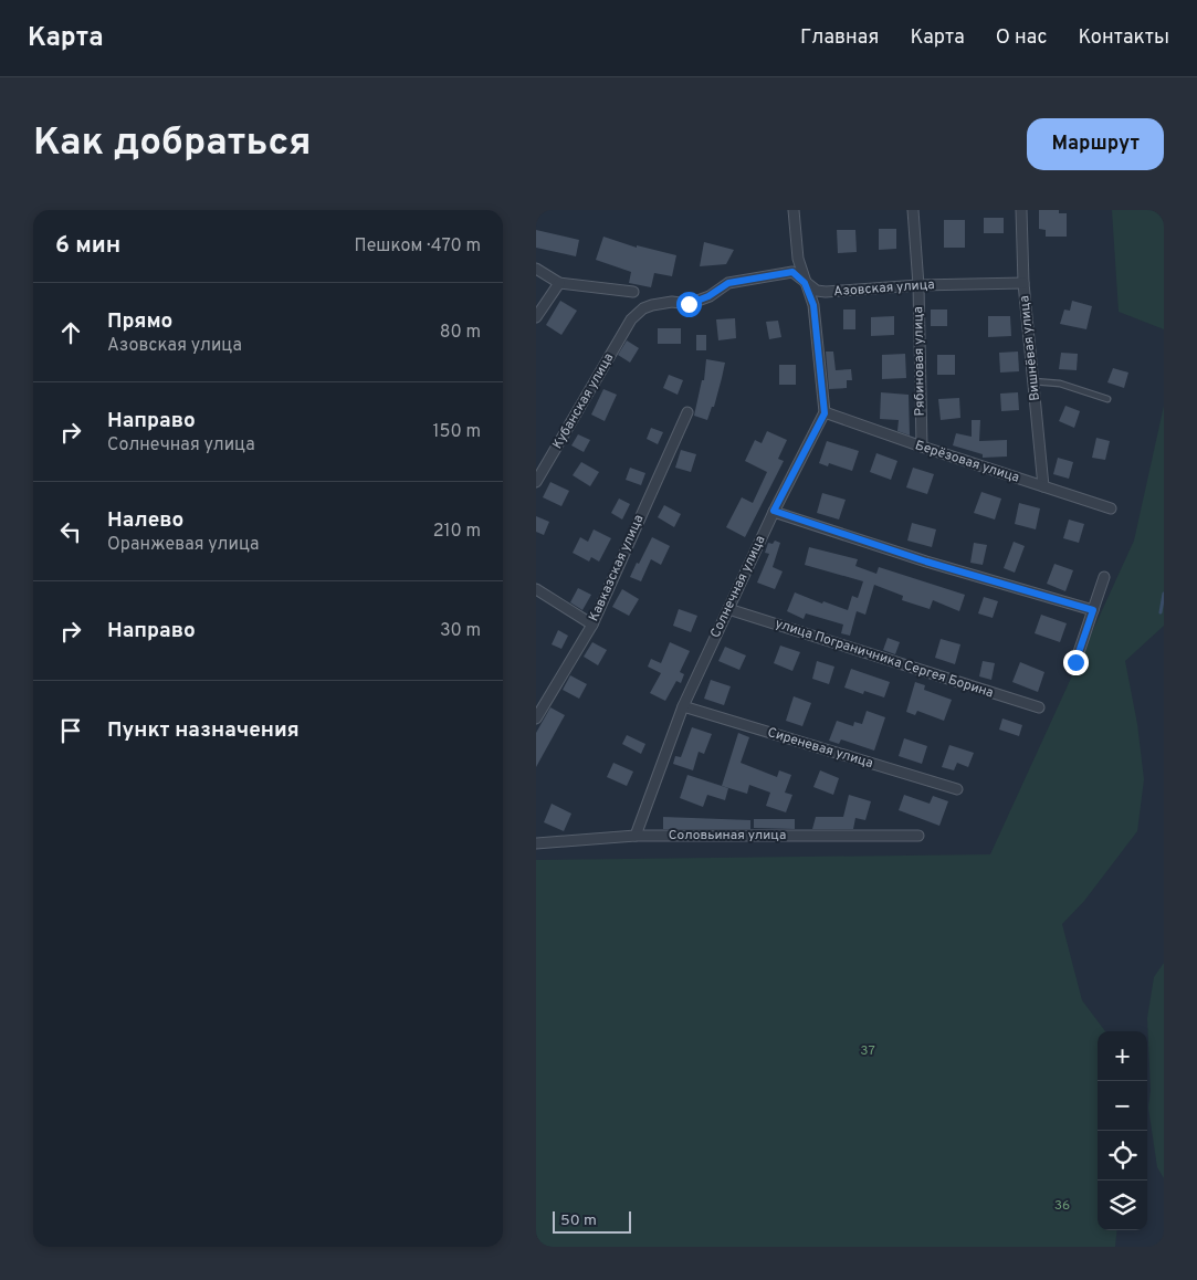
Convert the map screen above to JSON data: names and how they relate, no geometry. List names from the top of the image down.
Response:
{
  "streets": {
    "street": [
      "Азовская улица",
      "Вишнёвая улица",
      "Рябиновая улица",
      "Кубанская улица",
      "Берёзовая улица",
      "Кавказская улица",
      "Солнечная улица",
      "улица Пограничника Сергея Борина",
      "Сиреневая улица",
      "Соловьиная улица"
    ]
  },
  "crossings": [
    ["Азовская улица", "Вишнёвая улица"],
    ["Азовская улица", "Рябиновая улица"],
    ["Азовская улица", "Кубанская улица"],
    ["Вишнёвая улица", "Берёзовая улица"],
    ["Рябиновая улица", "Берёзовая улица"],
    ["Берёзовая улица", "Солнечная улица"],
    ["Солнечная улица", "улица Пограничника Сергея Борина"],
    ["Солнечная улица", "Сиреневая улица"],
    ["Солнечная улица", "Соловьиная улица"]
  ],
  "parks": ["37", "36"],
  "scale_bar": "50 m",
  "page": {
    "header": "Карта",
    "nav": [
      "Главная",
      "Карта",
      "О нас",
      "Контакты"
    ],
    "buttons": "Маршрут",
    "title": "Как добраться",
    "heading": ["6 мин", "Пешком · 470 m"],
    "list": [
      ["Прямо", "Азовская улица", "80 m"],
      ["Направо", "Солнечная улица", "150 m"],
      ["Налево", "Оранжевая улица", "210 m"],
      ["Направо", "30 m"],
      "Пункт назначения"
    ],
    "map_buttons": ["+", "−"],
    "scale": "50 m"
  }
}
